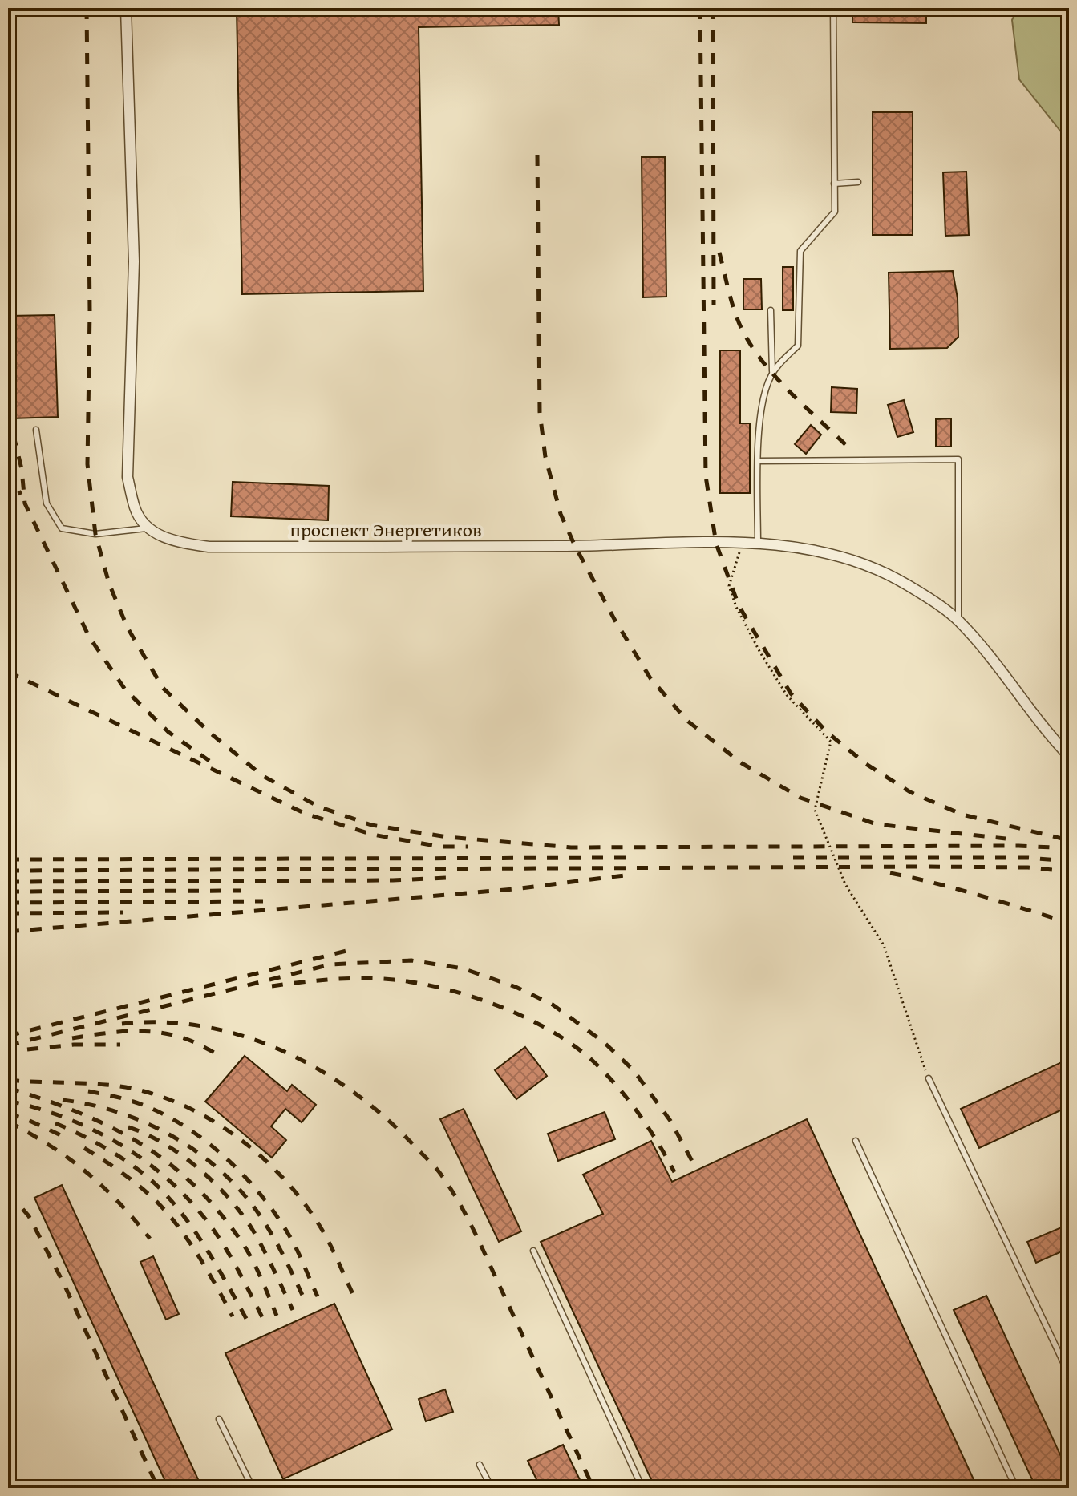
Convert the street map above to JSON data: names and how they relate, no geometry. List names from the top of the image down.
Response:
{
  "streets": {
    "street": ["проспект Энергетиков"]
  }
}
